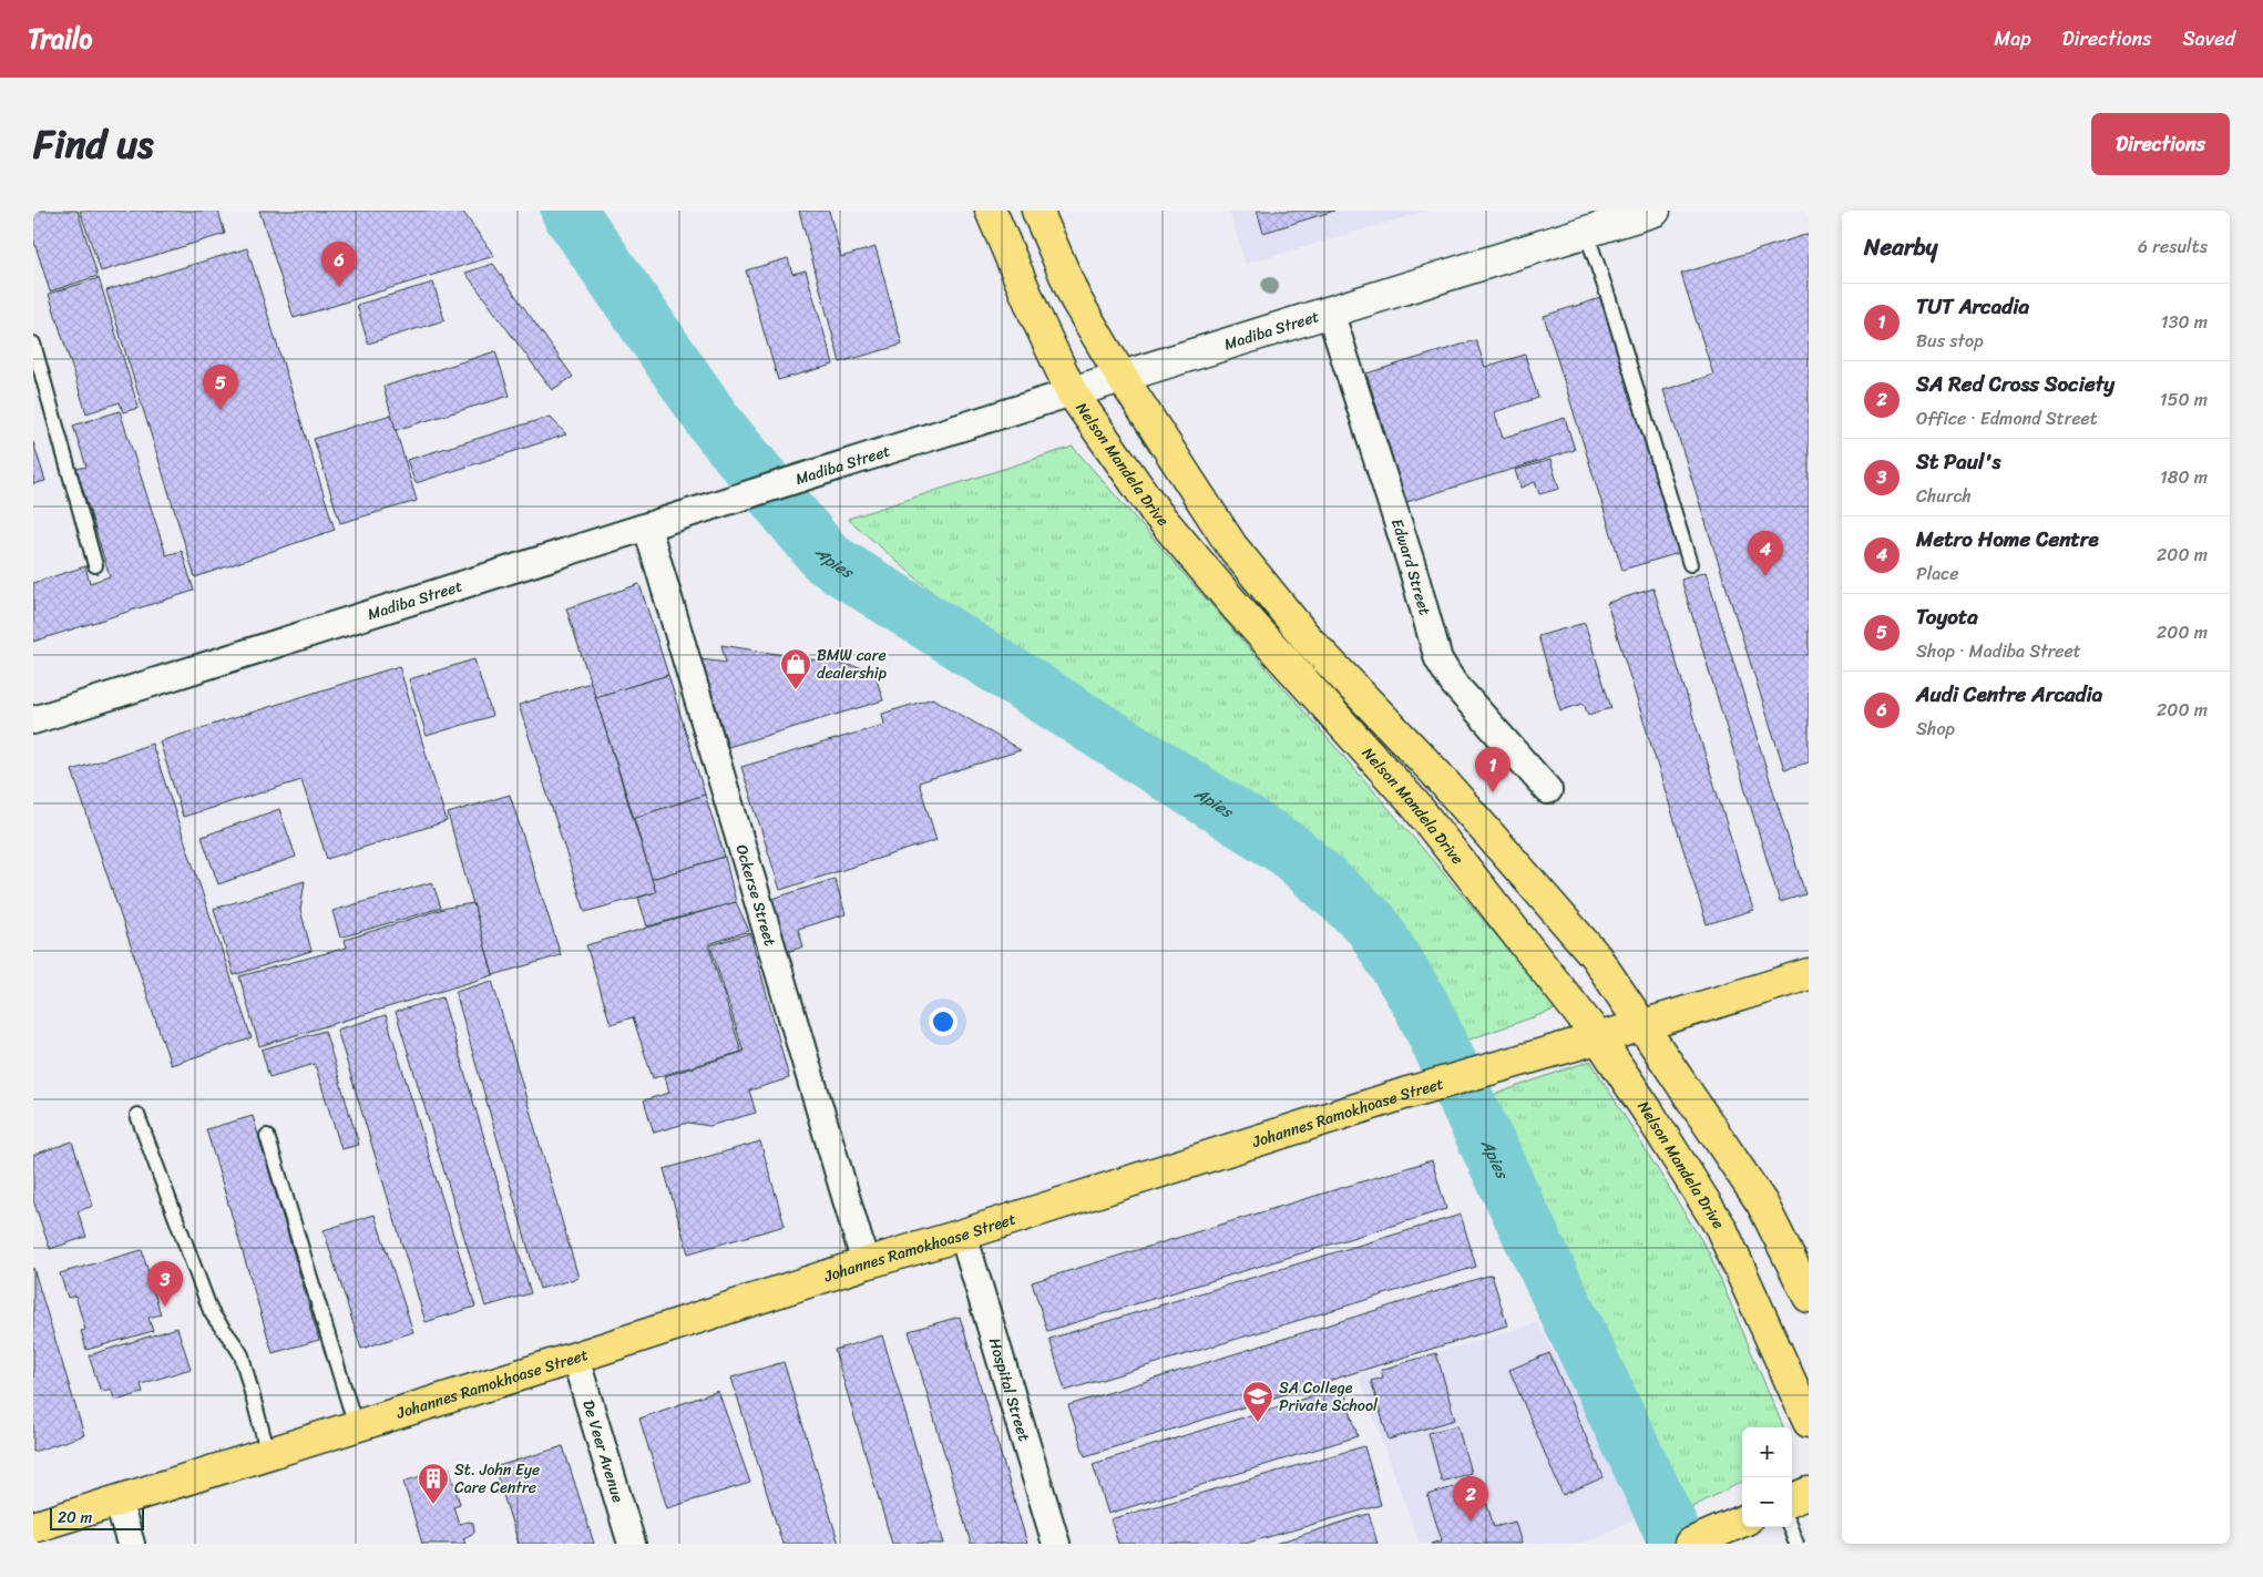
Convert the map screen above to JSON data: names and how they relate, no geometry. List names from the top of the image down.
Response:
{
  "streets": {
    "main road": ["Nelson Mandela Drive", "Johannes Ramokhoase Street"],
    "street": [
      "Madiba Street",
      "Edward Street",
      "Ockerse Street",
      "Hospital Street",
      "De Veer Avenue"
    ]
  },
  "crossings": [
    ["Madiba Street", "Nelson Mandela Drive"],
    ["Madiba Street", "Edward Street"],
    ["Madiba Street", "Ockerse Street"],
    ["Nelson Mandela Drive", "Johannes Ramokhoase Street"],
    ["Ockerse Street", "Johannes Ramokhoase Street"],
    ["Johannes Ramokhoase Street", "Hospital Street"],
    ["Johannes Ramokhoase Street", "De Veer Avenue"]
  ],
  "water": ["Apies"],
  "places": {
    "shop": ["BMW care dealership"],
    "school or university": ["SA College Private School"],
    "building": ["St. John Eye Care Centre"]
  },
  "scale_bar": "20 m",
  "page": {
    "header": "Trailo",
    "nav": ["Map", "Directions", "Saved"],
    "title": "Find us",
    "buttons": "Directions",
    "heading": ["Nearby", "6 results"],
    "pins": [
      "6",
      "5",
      "4",
      "1",
      "3",
      "2"
    ],
    "list": [
      {
        "mark": "1",
        "name": "TUT Arcadia",
        "note": "Bus stop",
        "value": "130 m"
      },
      {
        "mark": "2",
        "name": "SA Red Cross Society",
        "note": "Office · Edmond Street",
        "value": "150 m"
      },
      {
        "mark": "3",
        "name": "St Paul's",
        "note": "Church",
        "value": "180 m"
      },
      {
        "mark": "4",
        "name": "Metro Home Centre",
        "note": "Place",
        "value": "200 m"
      },
      {
        "mark": "5",
        "name": "Toyota",
        "note": "Shop · Madiba Street",
        "value": "200 m"
      },
      {
        "mark": "6",
        "name": "Audi Centre Arcadia",
        "note": "Shop",
        "value": "200 m"
      }
    ],
    "map_buttons": ["+", "−"],
    "scale": "20 m"
  }
}
